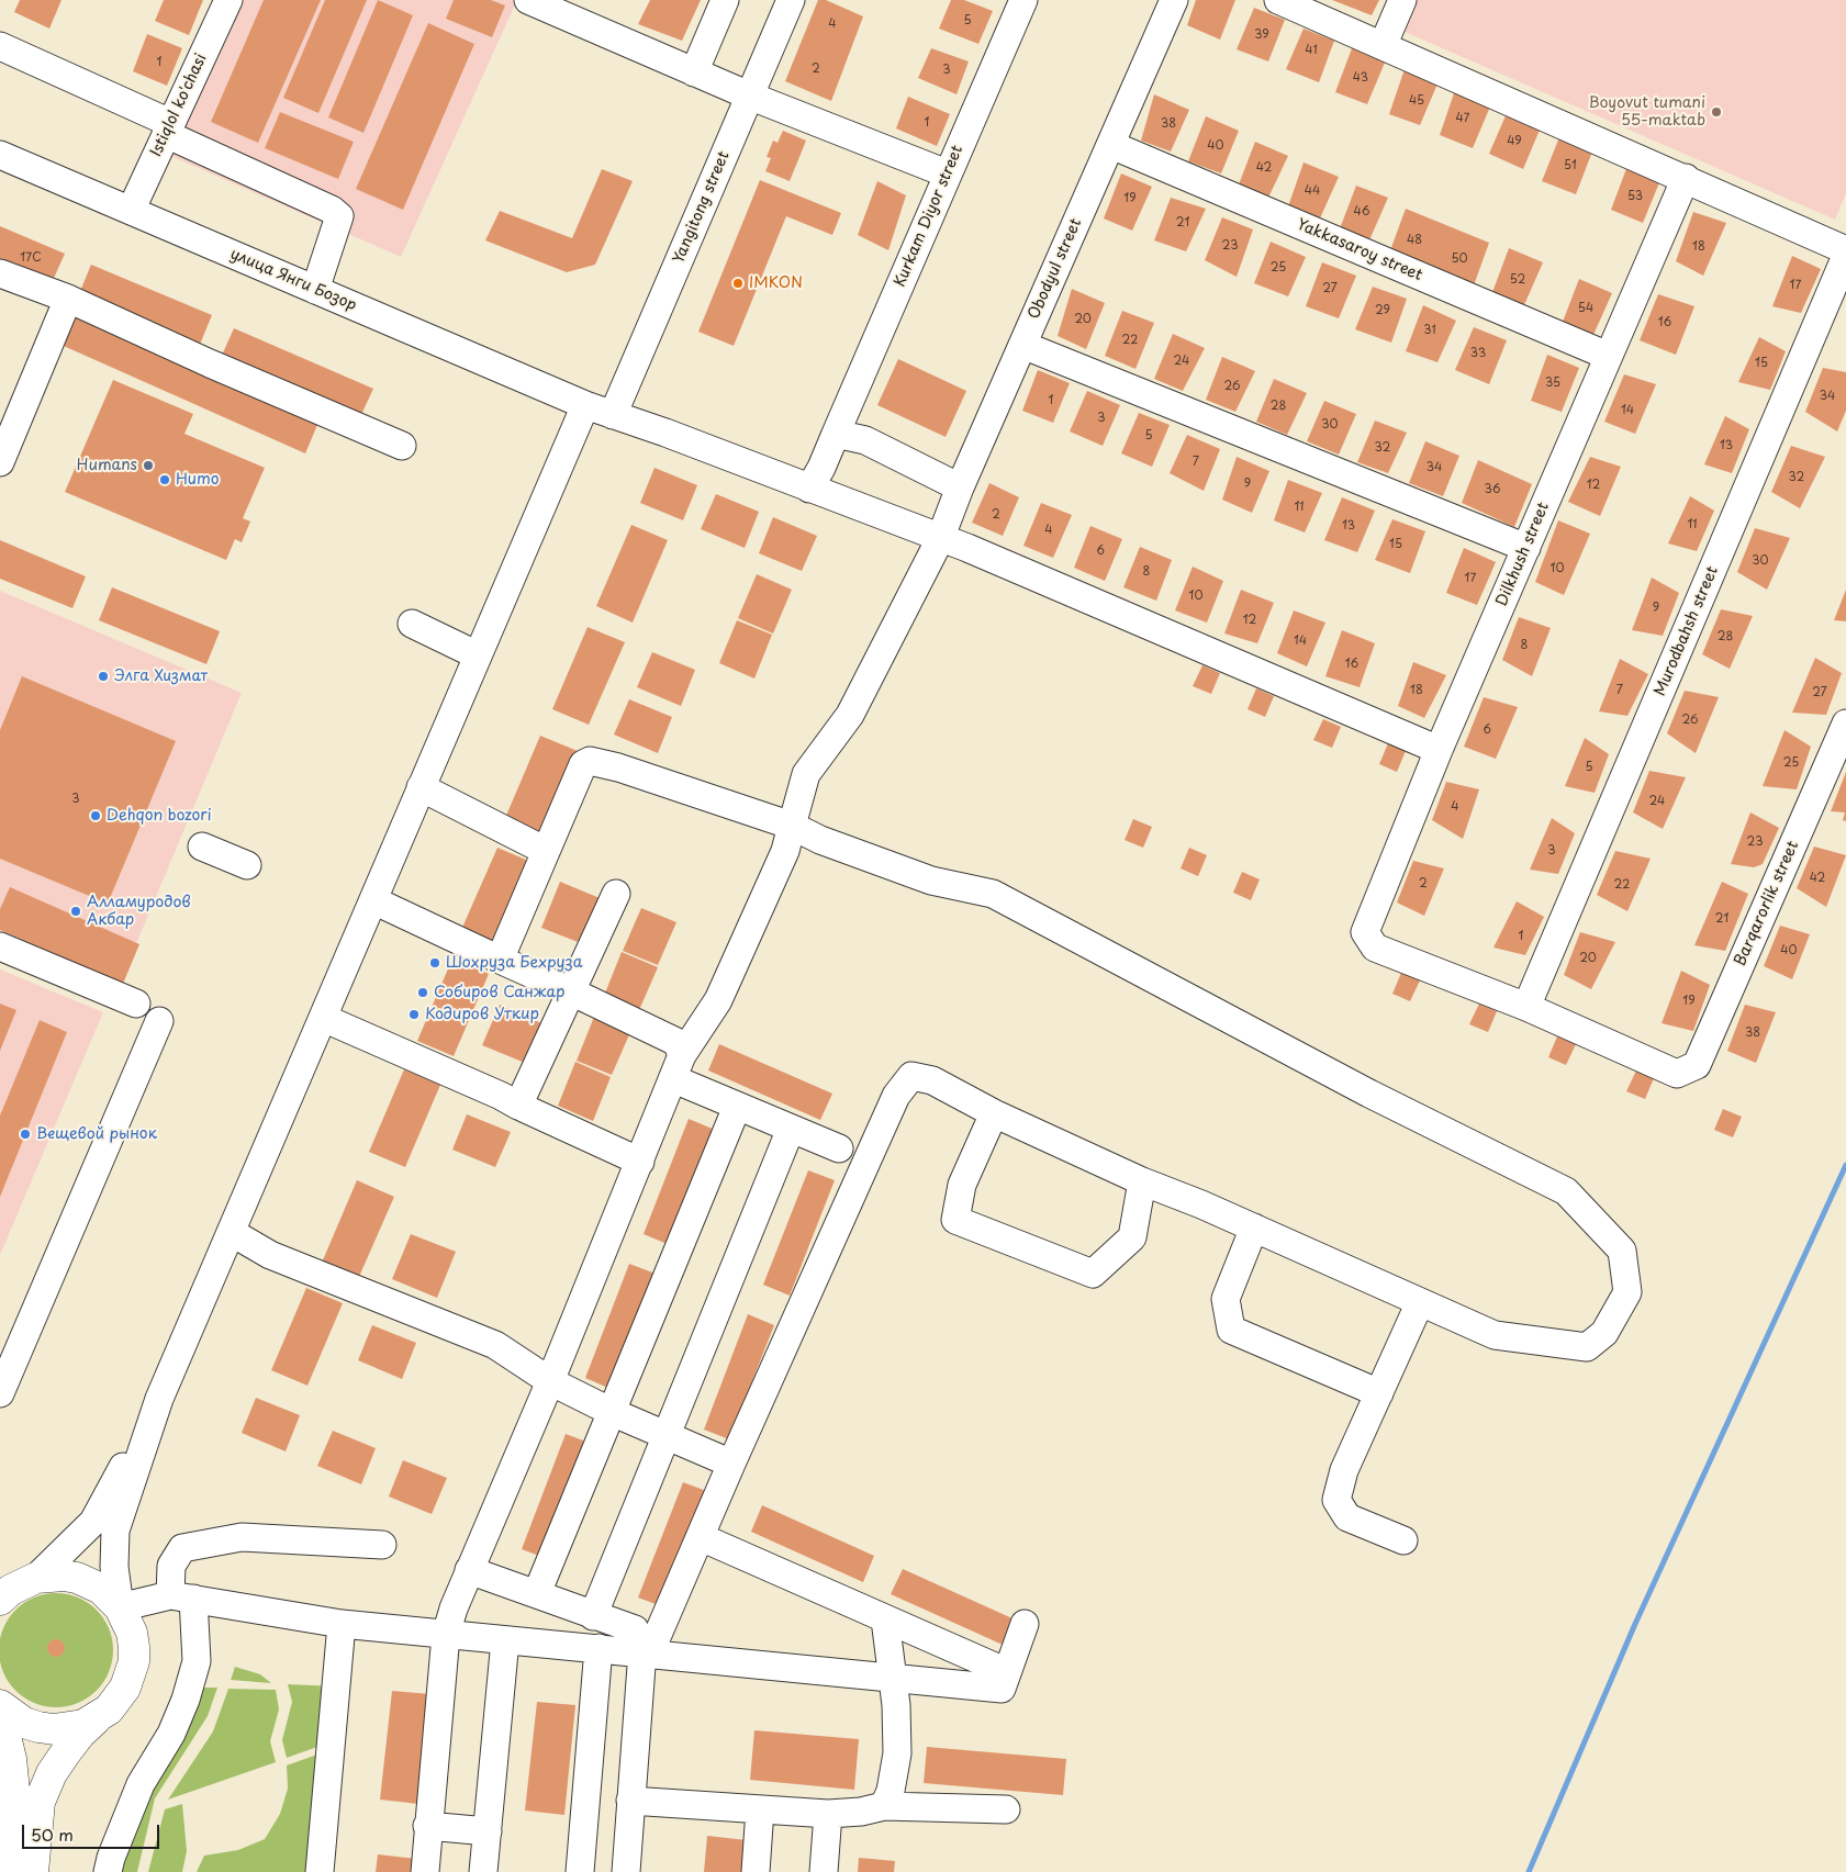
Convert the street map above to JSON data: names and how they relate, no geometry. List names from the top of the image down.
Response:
{
  "streets": {
    "street": [
      "Istiqlol ko'chasi",
      "Yangitong street",
      "Kurkam Diyor street",
      "Yakkasaroy street",
      "Obodyul street",
      "улица Янги Бозор",
      "Dilkhush street",
      "Murodbahsh street",
      "Barqarorlik street"
    ]
  },
  "crossings": [
    ["Istiqlol ko'chasi", "улица Янги Бозор"],
    ["Yangitong street", "улица Янги Бозор"],
    ["Kurkam Diyor street", "улица Янги Бозор"],
    ["Yakkasaroy street", "Obodyul street"],
    ["Yakkasaroy street", "Dilkhush street"],
    ["Obodyul street", "улица Янги Бозор"],
    ["улица Янги Бозор", "Dilkhush street"],
    ["Dilkhush street", "Murodbahsh street"],
    ["Dilkhush street", "Barqarorlik street"],
    ["Murodbahsh street", "Barqarorlik street"]
  ],
  "places": [
    "Boyovut tumani 55-maktab",
    "IMKON",
    "Humans",
    "Humo",
    "Элга Хизмат",
    "Dehqon bozori",
    "Алламуродов Акбар",
    "Шохруза Бехруза",
    "Собиров Санжар",
    "Кодиров Уткир",
    "Вещевой рынок"
  ],
  "house_numbers": [
    "5",
    "4",
    "39",
    "41",
    "1",
    "2",
    "3",
    "43",
    "45",
    "47",
    "1",
    "38",
    "49",
    "40",
    "51",
    "42",
    "44",
    "53",
    "19",
    "46",
    "21",
    "48",
    "23",
    "18",
    "17С",
    "50",
    "25",
    "52",
    "17",
    "27",
    "54",
    "29",
    "20",
    "16",
    "31",
    "22",
    "33",
    "24",
    "15",
    "35",
    "26",
    "34",
    "1",
    "28",
    "14",
    "3",
    "30",
    "5",
    "13",
    "32",
    "7",
    "34",
    "32",
    "9",
    "12",
    "36",
    "11",
    "2",
    "11",
    "13",
    "4",
    "15",
    "6",
    "30",
    "10",
    "8",
    "17",
    "10",
    "9",
    "12",
    "28",
    "14",
    "8",
    "16",
    "18",
    "7",
    "27",
    "26",
    "6",
    "25",
    "5",
    "3",
    "24",
    "4",
    "23",
    "3",
    "42",
    "2",
    "22",
    "21",
    "1",
    "40",
    "20",
    "19",
    "38"
  ],
  "scale_bar": "50 m"
}
